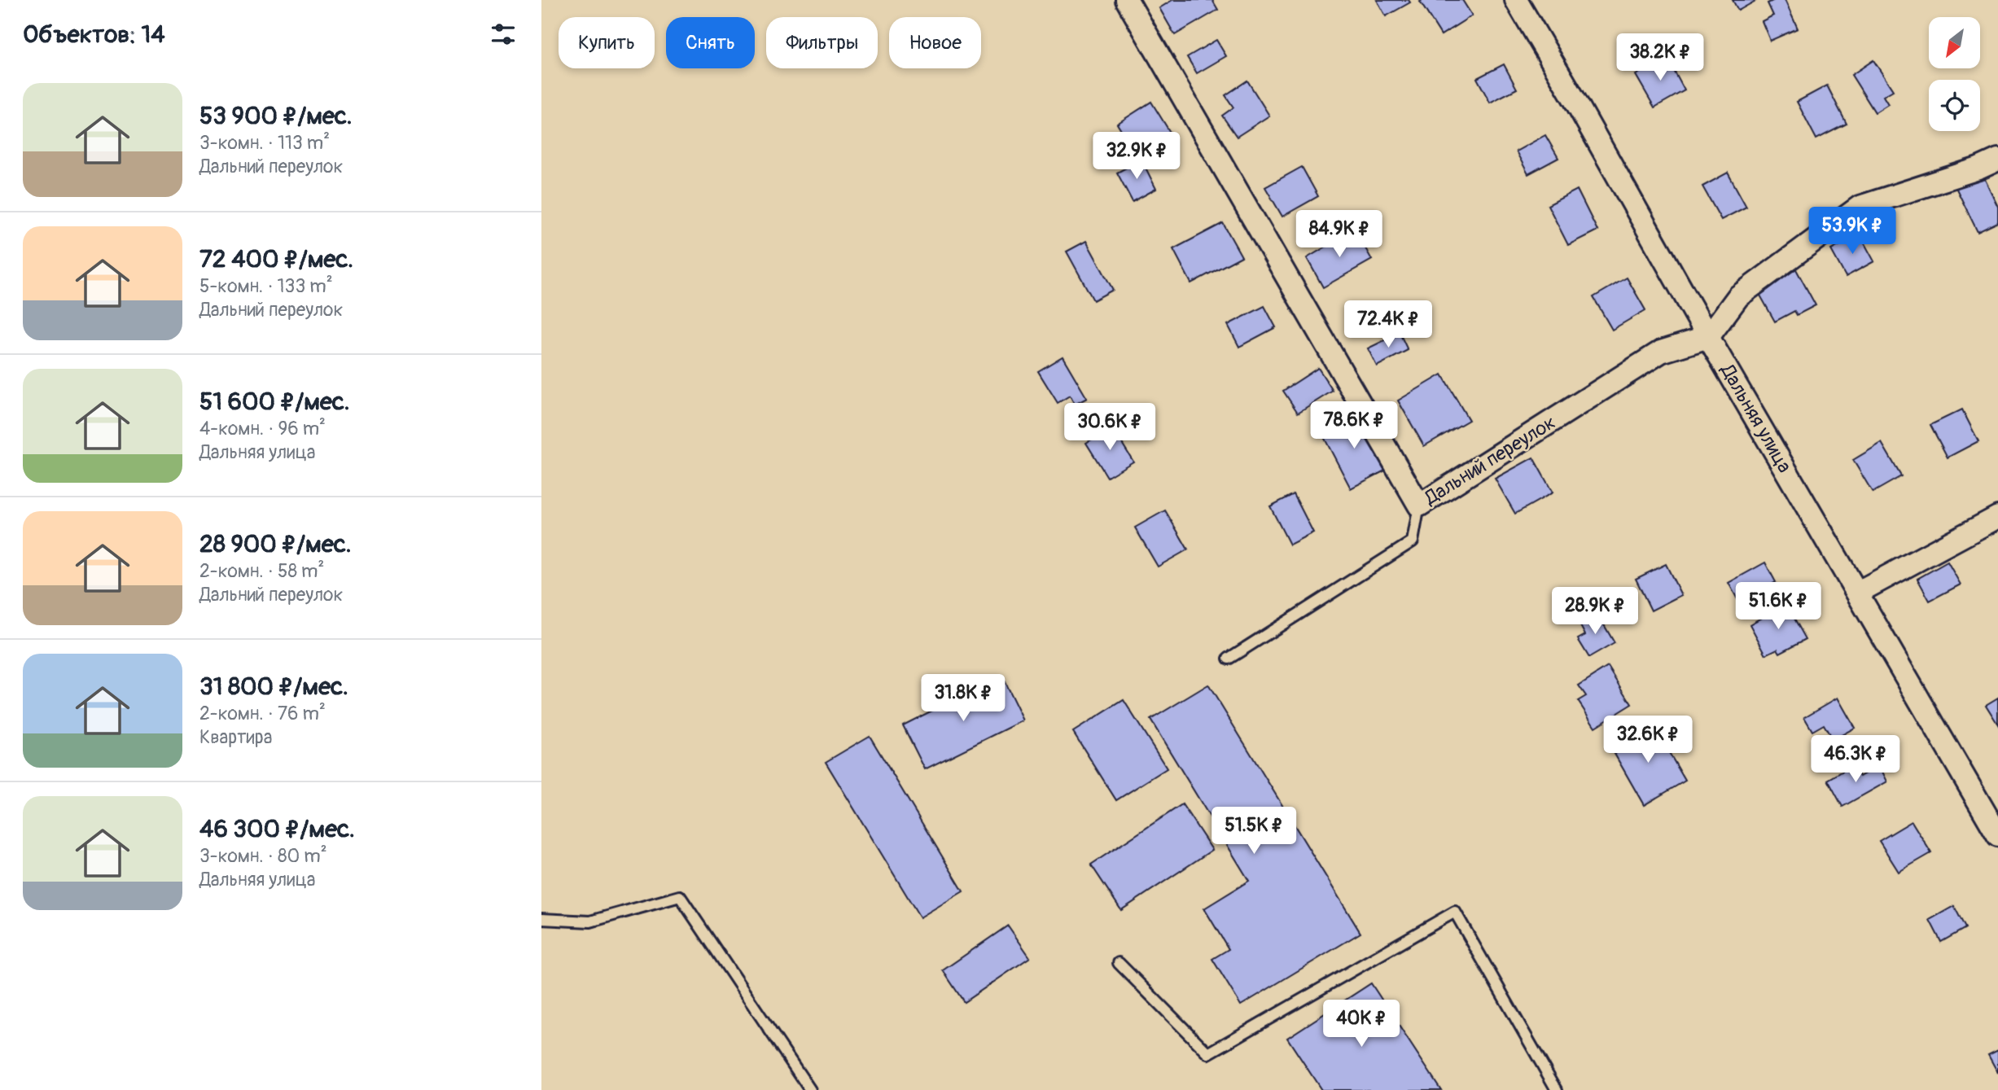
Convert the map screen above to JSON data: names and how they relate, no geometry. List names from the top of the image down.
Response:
{
  "streets": {
    "street": ["Дальняя улица", "Дальний переулок"]
  },
  "crossings": [
    ["Дальняя улица", "Дальний переулок"]
  ],
  "north": "bottom left",
  "page": {
    "heading": "Объектов: 14",
    "chip": [
      "Купить",
      "Снять",
      "Фильтры",
      "Новое"
    ],
    "price": [
      "38.2K ₽",
      "32.9K ₽",
      "53.9K ₽",
      "84.9K ₽",
      "72.4K ₽",
      "78.6K ₽",
      "30.6K ₽",
      "51.6K ₽",
      "28.9K ₽",
      "31.8K ₽",
      "32.6K ₽",
      "46.3K ₽",
      "51.5K ₽",
      "40K ₽"
    ],
    "list": [
      {
        "name": "53 900 ₽/мес.",
        "note": "3-комн. · 113 m² · Дальний переулок"
      },
      {
        "name": "72 400 ₽/мес.",
        "note": "5-комн. · 133 m² · Дальний переулок"
      },
      {
        "name": "51 600 ₽/мес.",
        "note": "4-комн. · 96 m² · Дальняя улица"
      },
      {
        "name": "28 900 ₽/мес.",
        "note": "2-комн. · 58 m² · Дальний переулок"
      },
      {
        "name": "31 800 ₽/мес.",
        "note": "2-комн. · 76 m² · Квартира"
      },
      {
        "name": "46 300 ₽/мес.",
        "note": "3-комн. · 80 m² · Дальняя улица"
      }
    ]
  }
}
